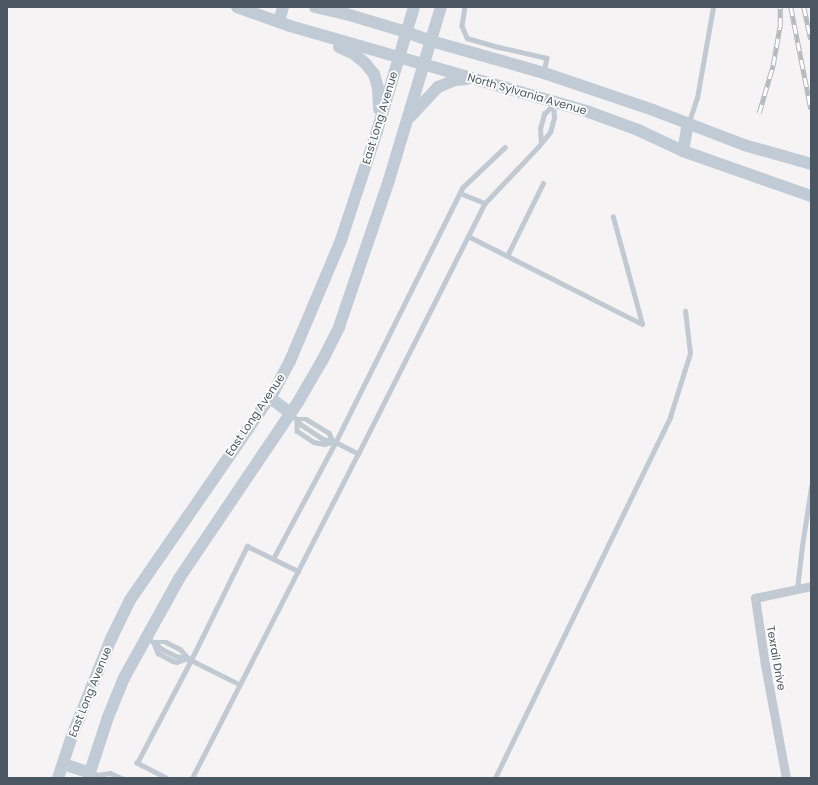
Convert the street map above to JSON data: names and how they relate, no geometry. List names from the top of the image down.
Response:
{
  "streets": {
    "main road": ["North Sylvania Avenue", "East Long Avenue"],
    "street": ["Texrail Drive"]
  },
  "crossings": [
    ["North Sylvania Avenue", "East Long Avenue"]
  ]
}
